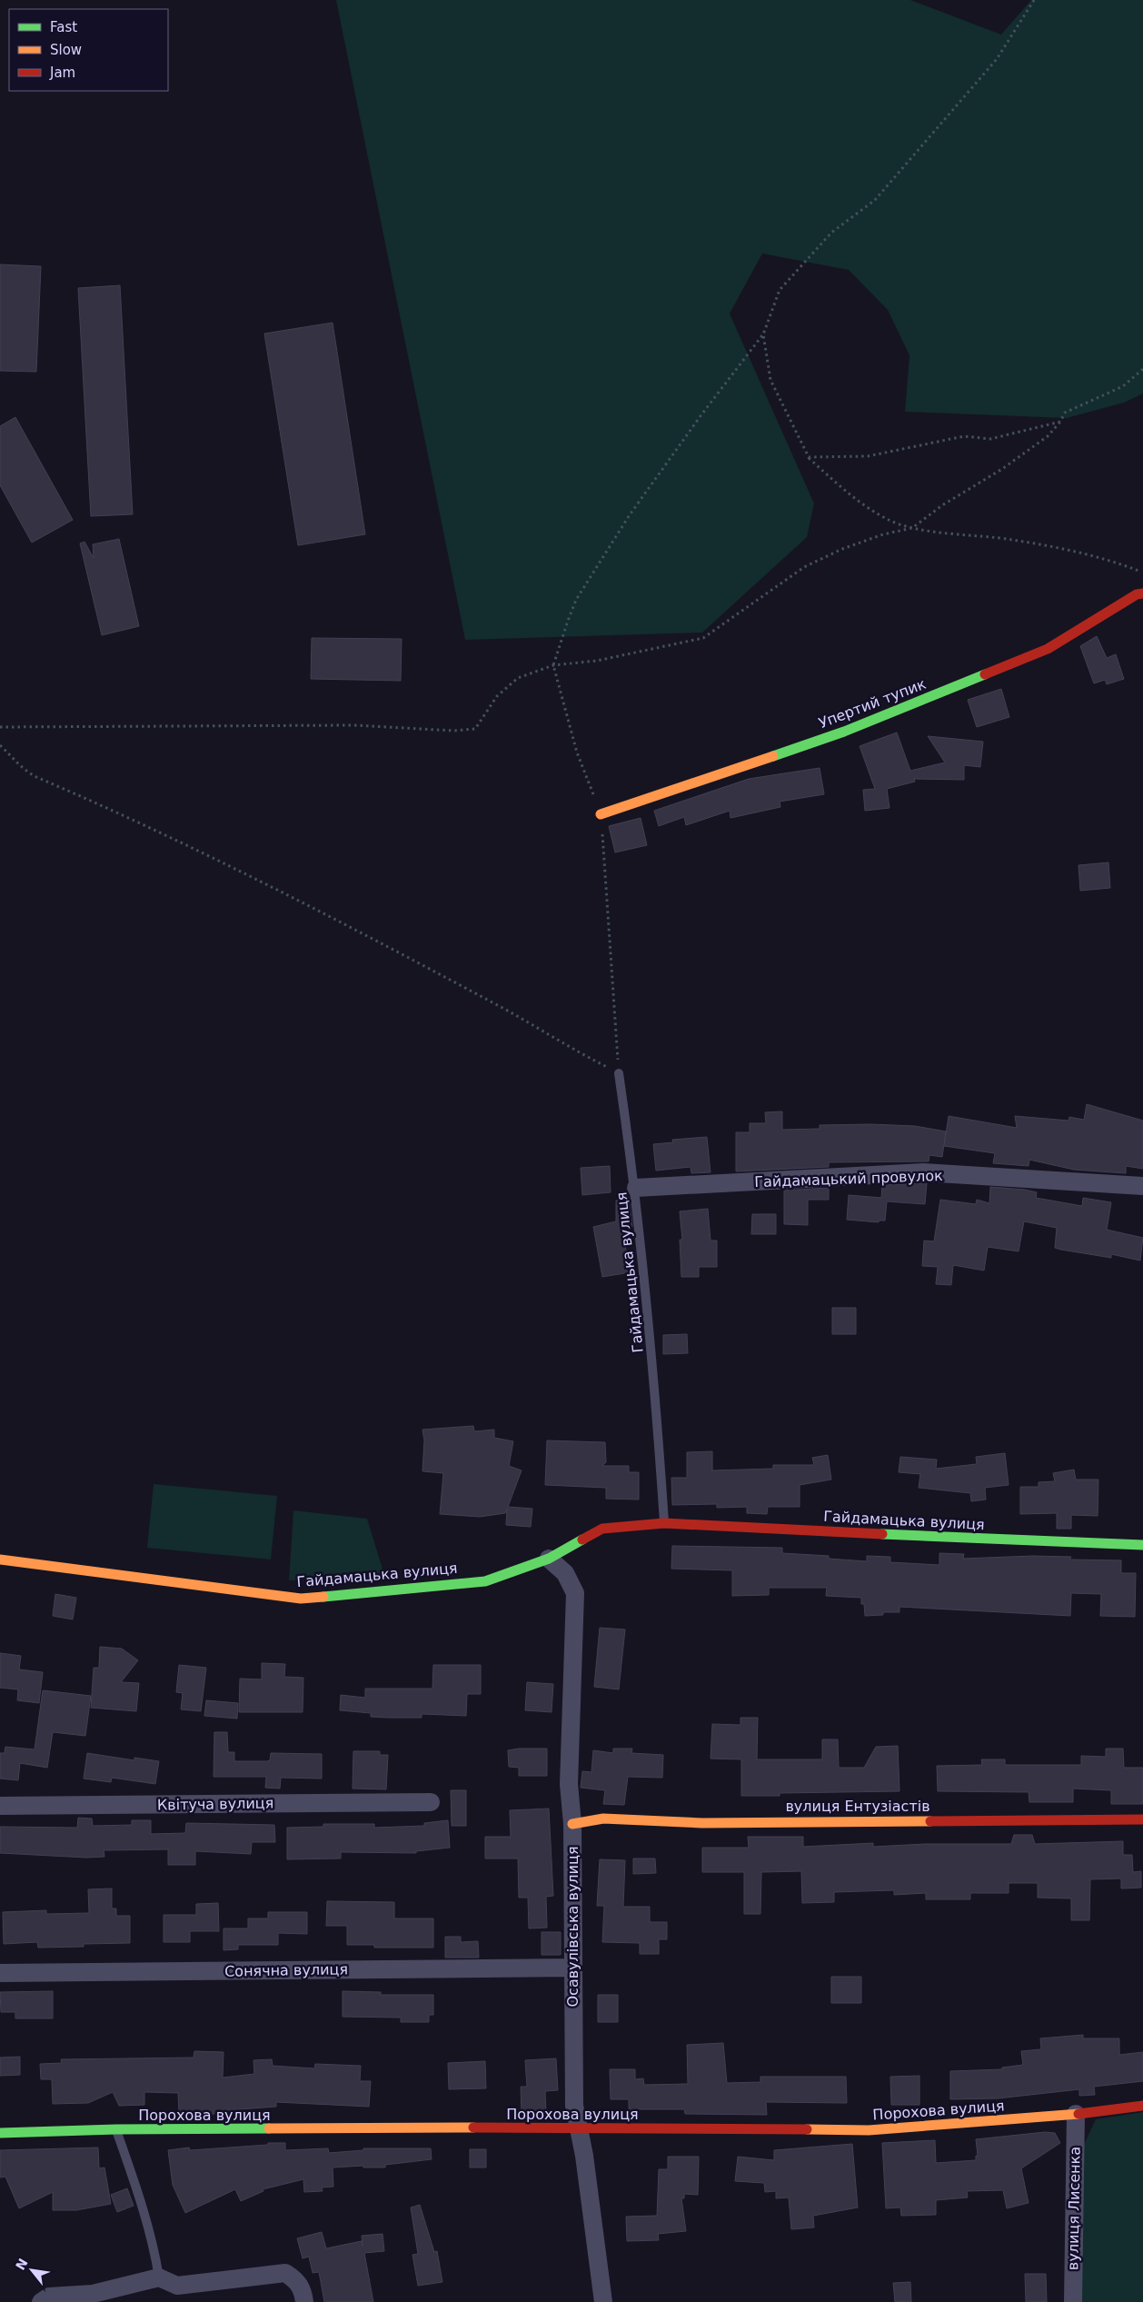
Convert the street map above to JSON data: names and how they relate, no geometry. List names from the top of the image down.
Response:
{
  "streets": {
    "street": [
      "Упертий тупик",
      "Гайдамацький провулок",
      "Гайдамацька вулиця",
      "Квітуча вулиця",
      "вулиця Ентузіастів",
      "Осавулівська вулиця",
      "Сонячна вулиця",
      "Порохова вулиця",
      "вулиця Лисенка"
    ]
  },
  "crossings": [
    ["Гайдамацький провулок", "Гайдамацька вулиця"],
    ["Гайдамацька вулиця", "Осавулівська вулиця"],
    ["вулиця Ентузіастів", "Осавулівська вулиця"],
    ["Осавулівська вулиця", "Сонячна вулиця"],
    ["Осавулівська вулиця", "Порохова вулиця"],
    ["Порохова вулиця", "вулиця Лисенка"]
  ],
  "legend": ["Fast", "Slow", "Jam"],
  "north": "top left"
}
